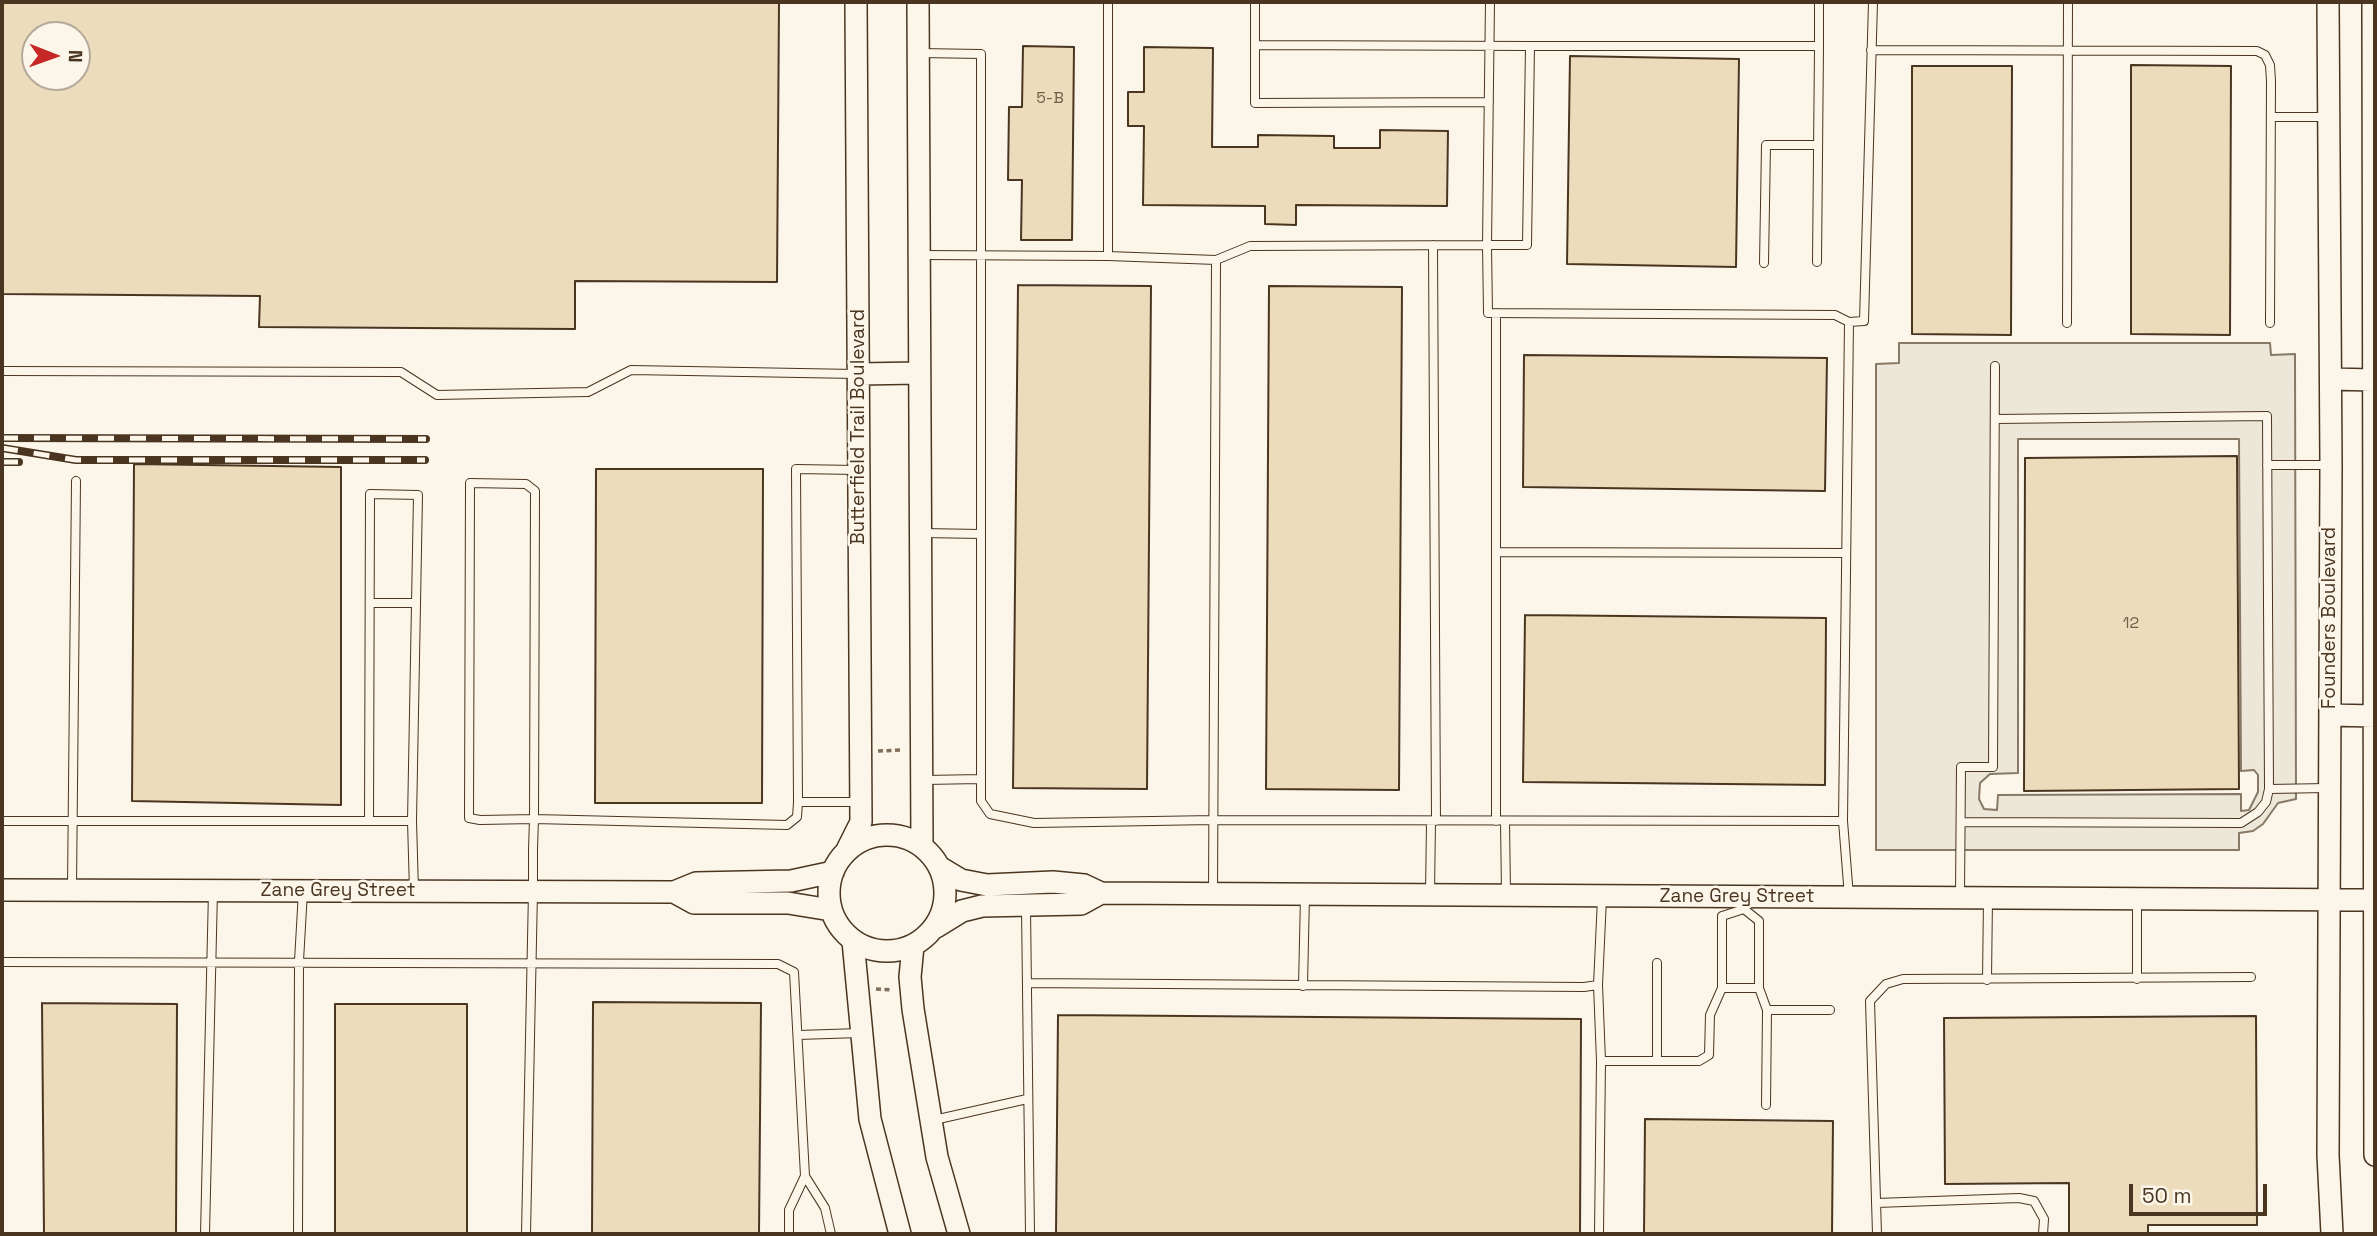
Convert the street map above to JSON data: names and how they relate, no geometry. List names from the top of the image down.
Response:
{
  "streets": {
    "street": ["Butterfield Trail Boulevard", "Founders Boulevard", "Zane Grey Street"]
  },
  "crossings": [
    ["Butterfield Trail Boulevard", "Zane Grey Street"],
    ["Founders Boulevard", "Zane Grey Street"]
  ],
  "house_numbers": ["5-B", "12"],
  "scale_bar": "50 m",
  "north": "right"
}
